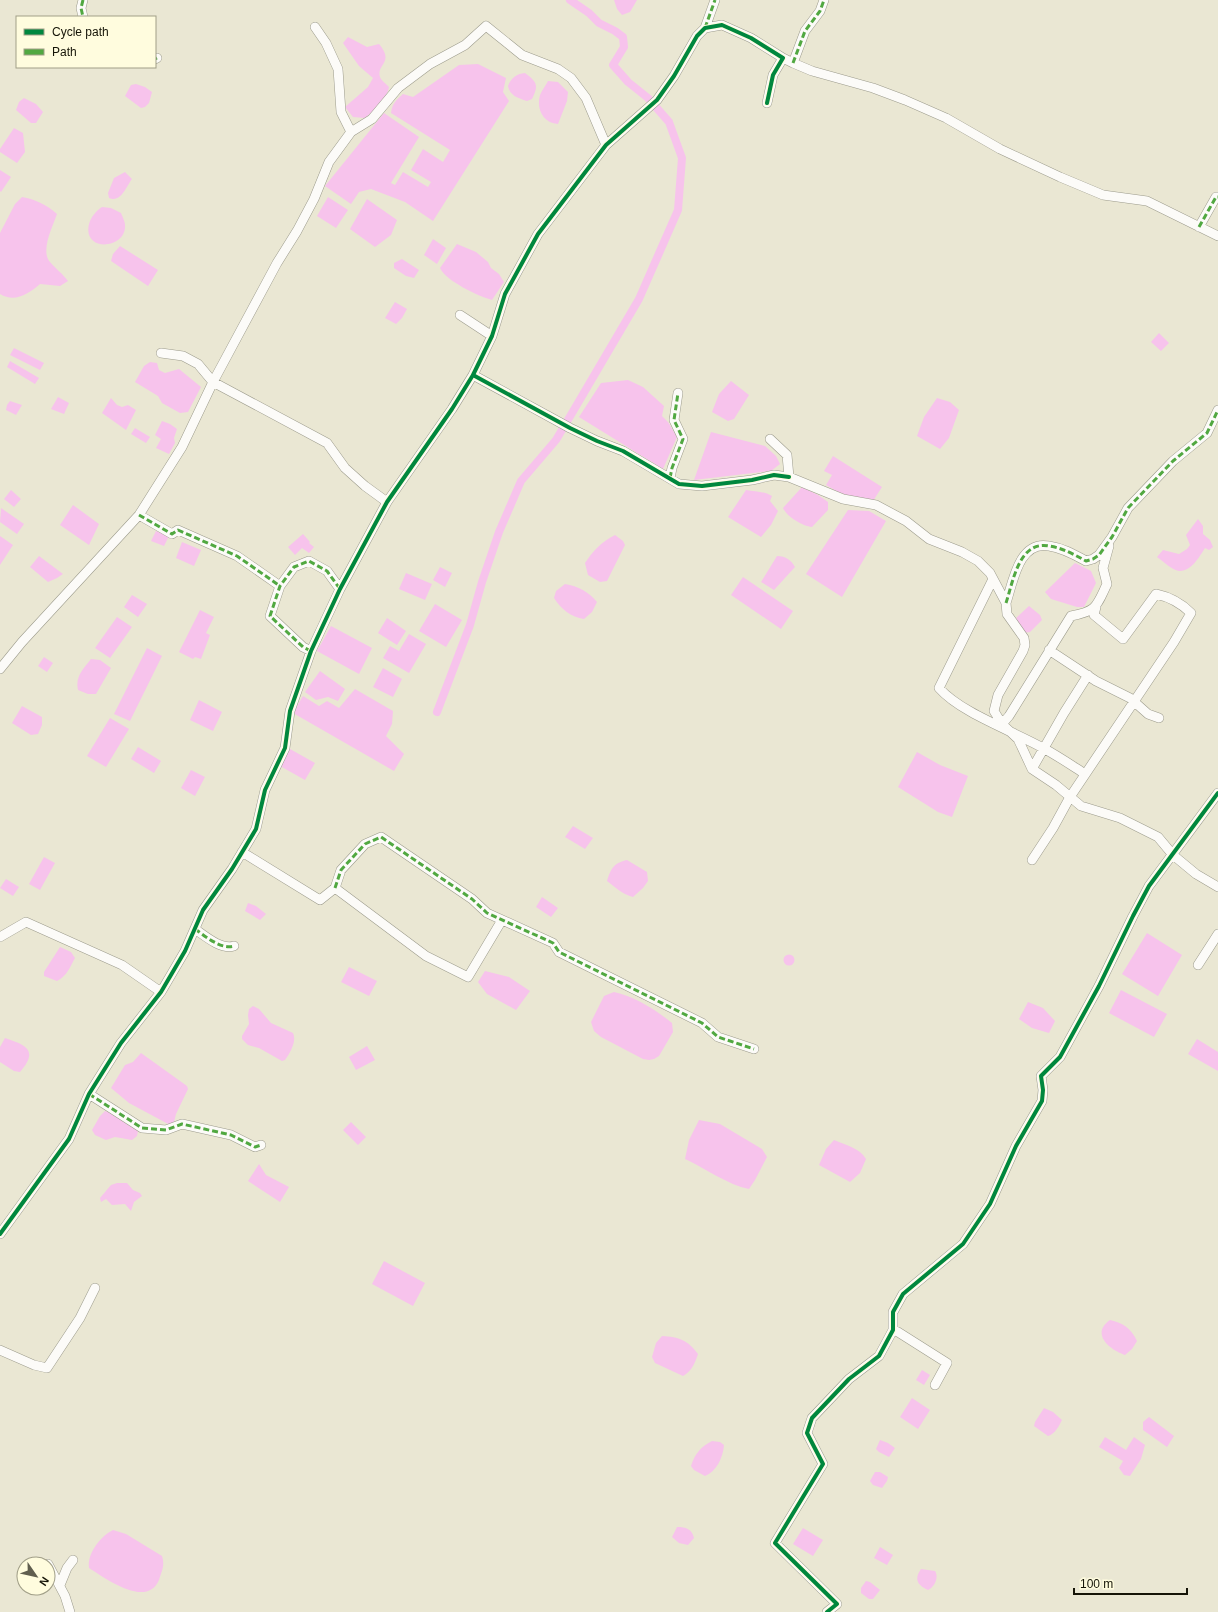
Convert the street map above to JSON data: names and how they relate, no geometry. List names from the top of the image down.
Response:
{
  "legend": ["Cycle path", "Path"],
  "scale_bar": "100 m",
  "north": "bottom right"
}
